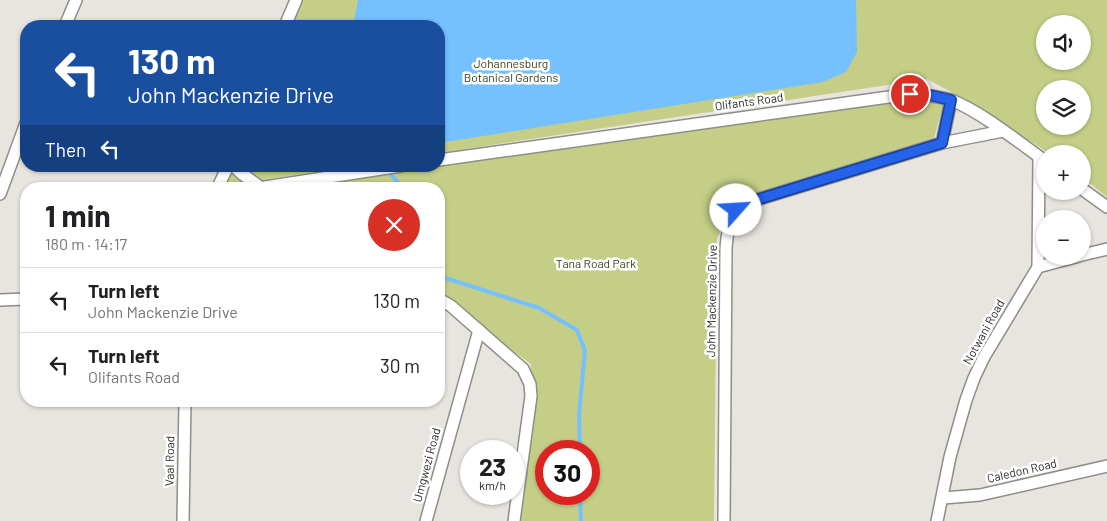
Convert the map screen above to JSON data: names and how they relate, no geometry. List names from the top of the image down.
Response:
{
  "streets": {
    "street": [
      "Olifants Road",
      "John Mackenzie Drive",
      "Notwani Road",
      "Vaal Road",
      "Umgwezi Road",
      "Caledon Road"
    ]
  },
  "crossings": [
    ["Olifants Road", "John Mackenzie Drive"],
    ["Notwani Road", "Caledon Road"]
  ],
  "parks": ["Johannesburg Botanical Gardens", "Tana Road Park"],
  "page": {
    "map_buttons": ["+", "−"],
    "turn": ["130 m", "John Mackenzie Drive"],
    "then": "Then",
    "heading": ["1 min", "180 m · 14:17"],
    "list": [
      {
        "name": "Turn left",
        "note": "John Mackenzie Drive",
        "value": "130 m"
      },
      {
        "name": "Turn left",
        "note": "Olifants Road",
        "value": "30 m"
      }
    ],
    "speed": "23 km/h",
    "limit": "30"
  }
}
